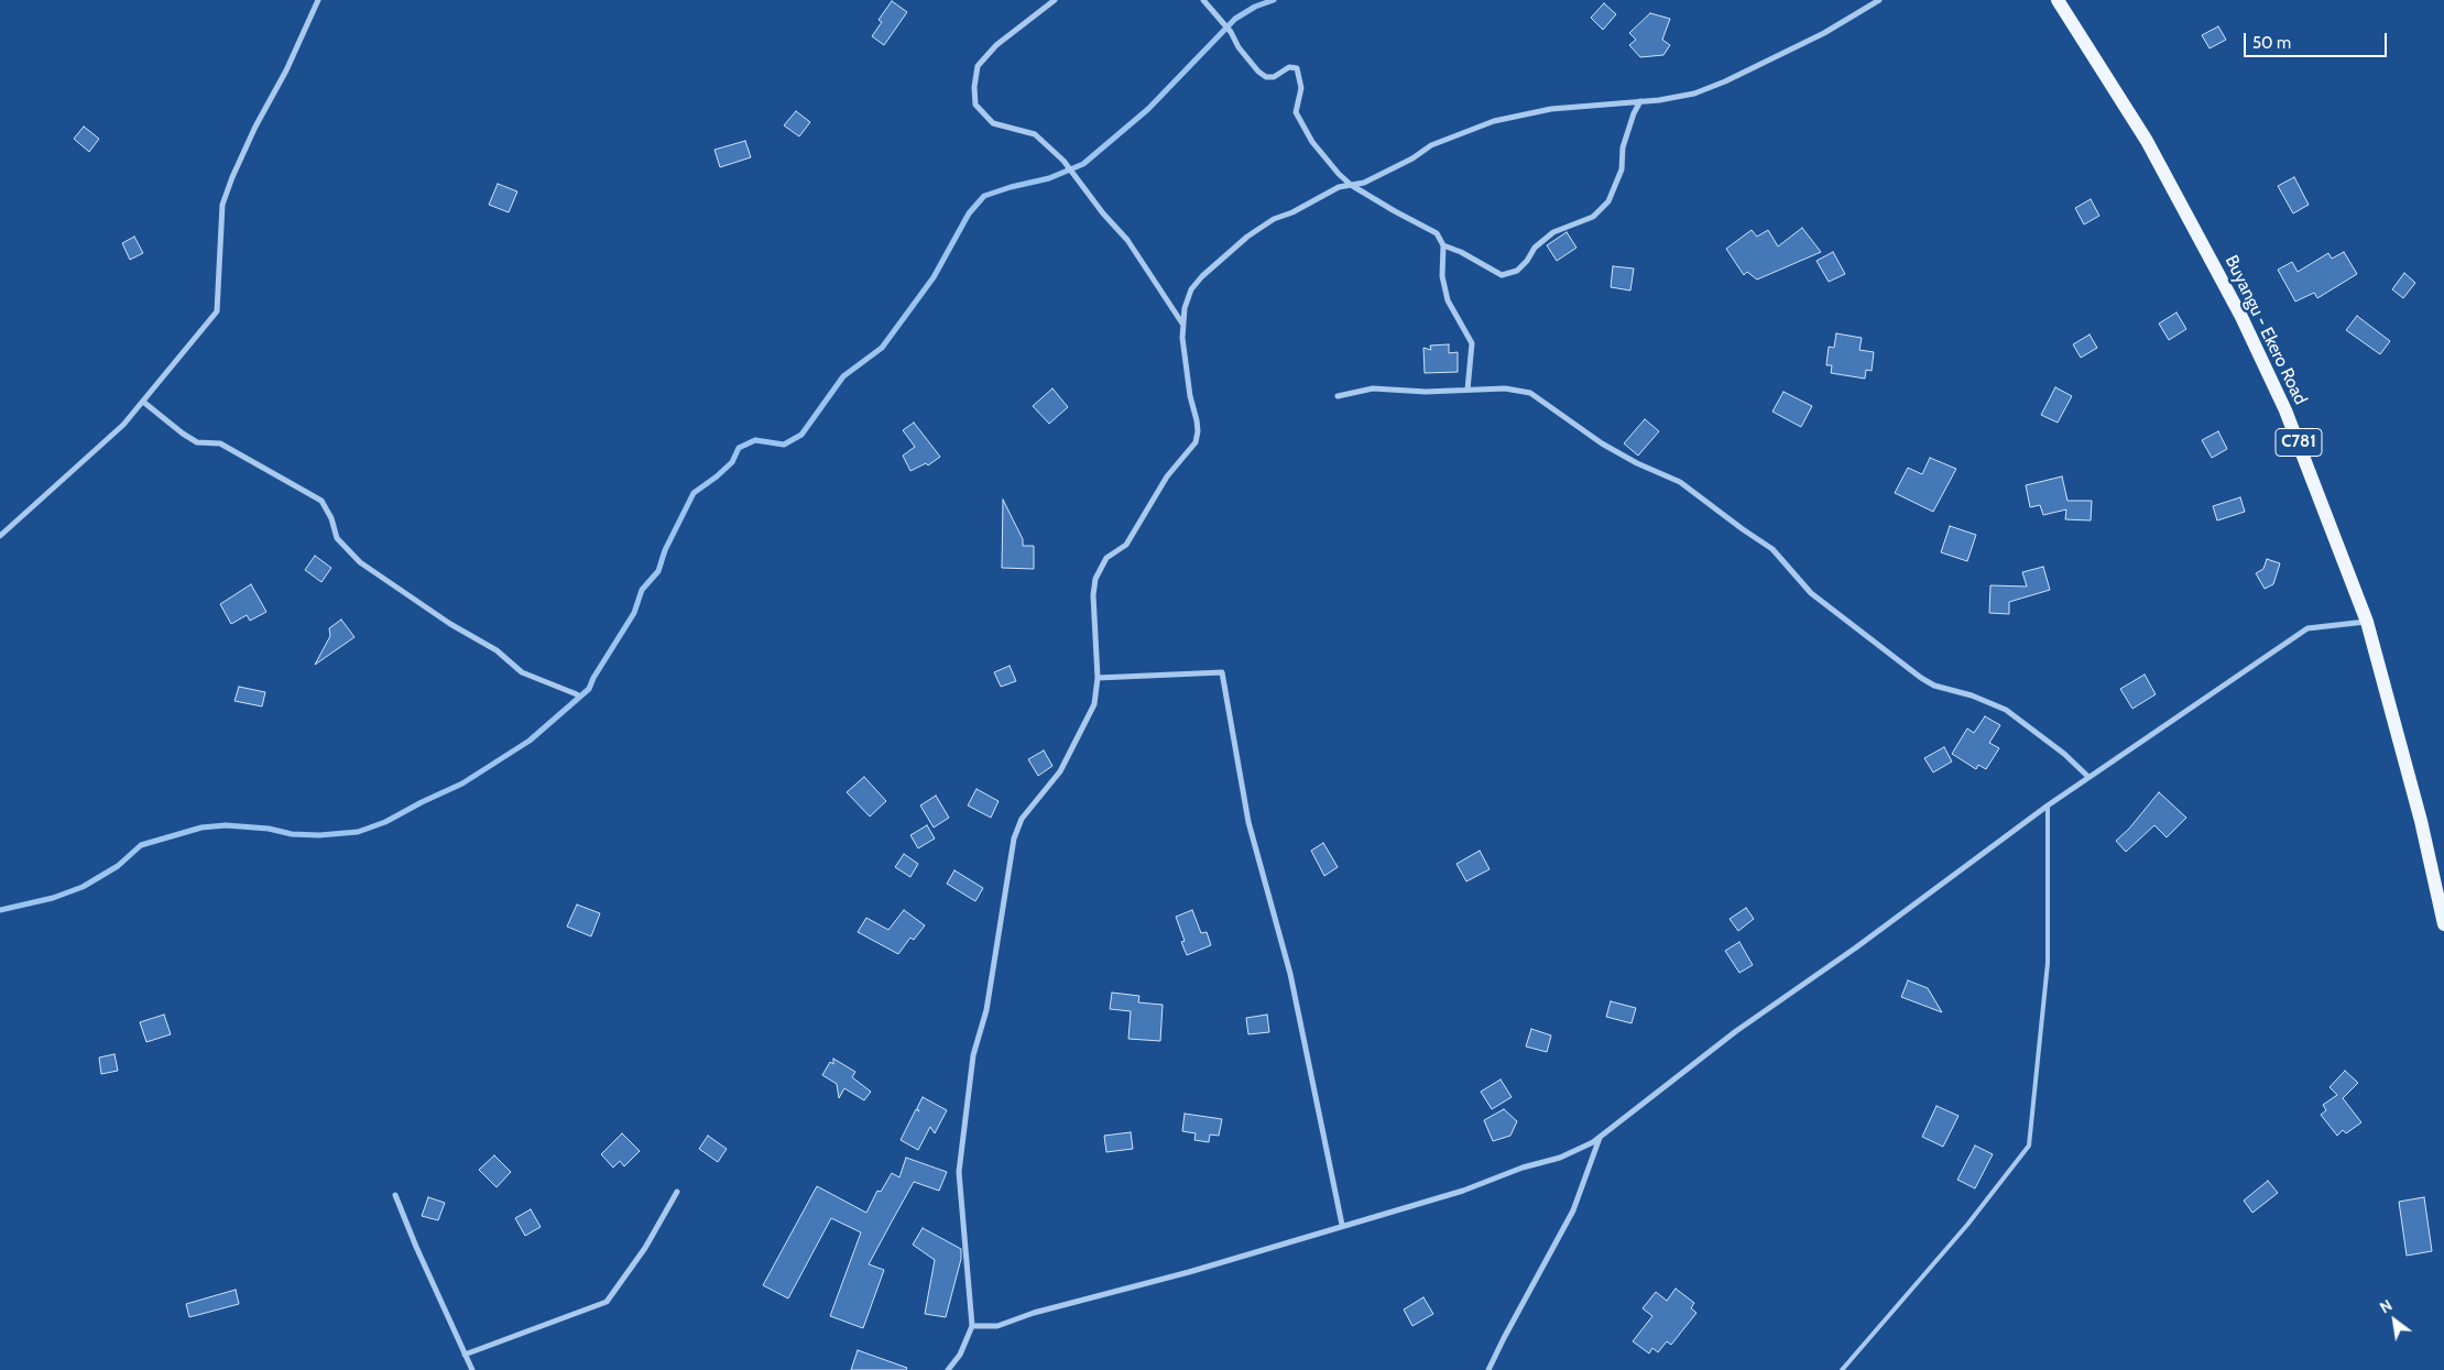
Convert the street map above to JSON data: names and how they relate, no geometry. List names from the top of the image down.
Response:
{
  "streets": {
    "main road": ["Buyangu - Ekero Road", "C781"]
  },
  "scale_bar": "50 m",
  "north": "top left"
}
